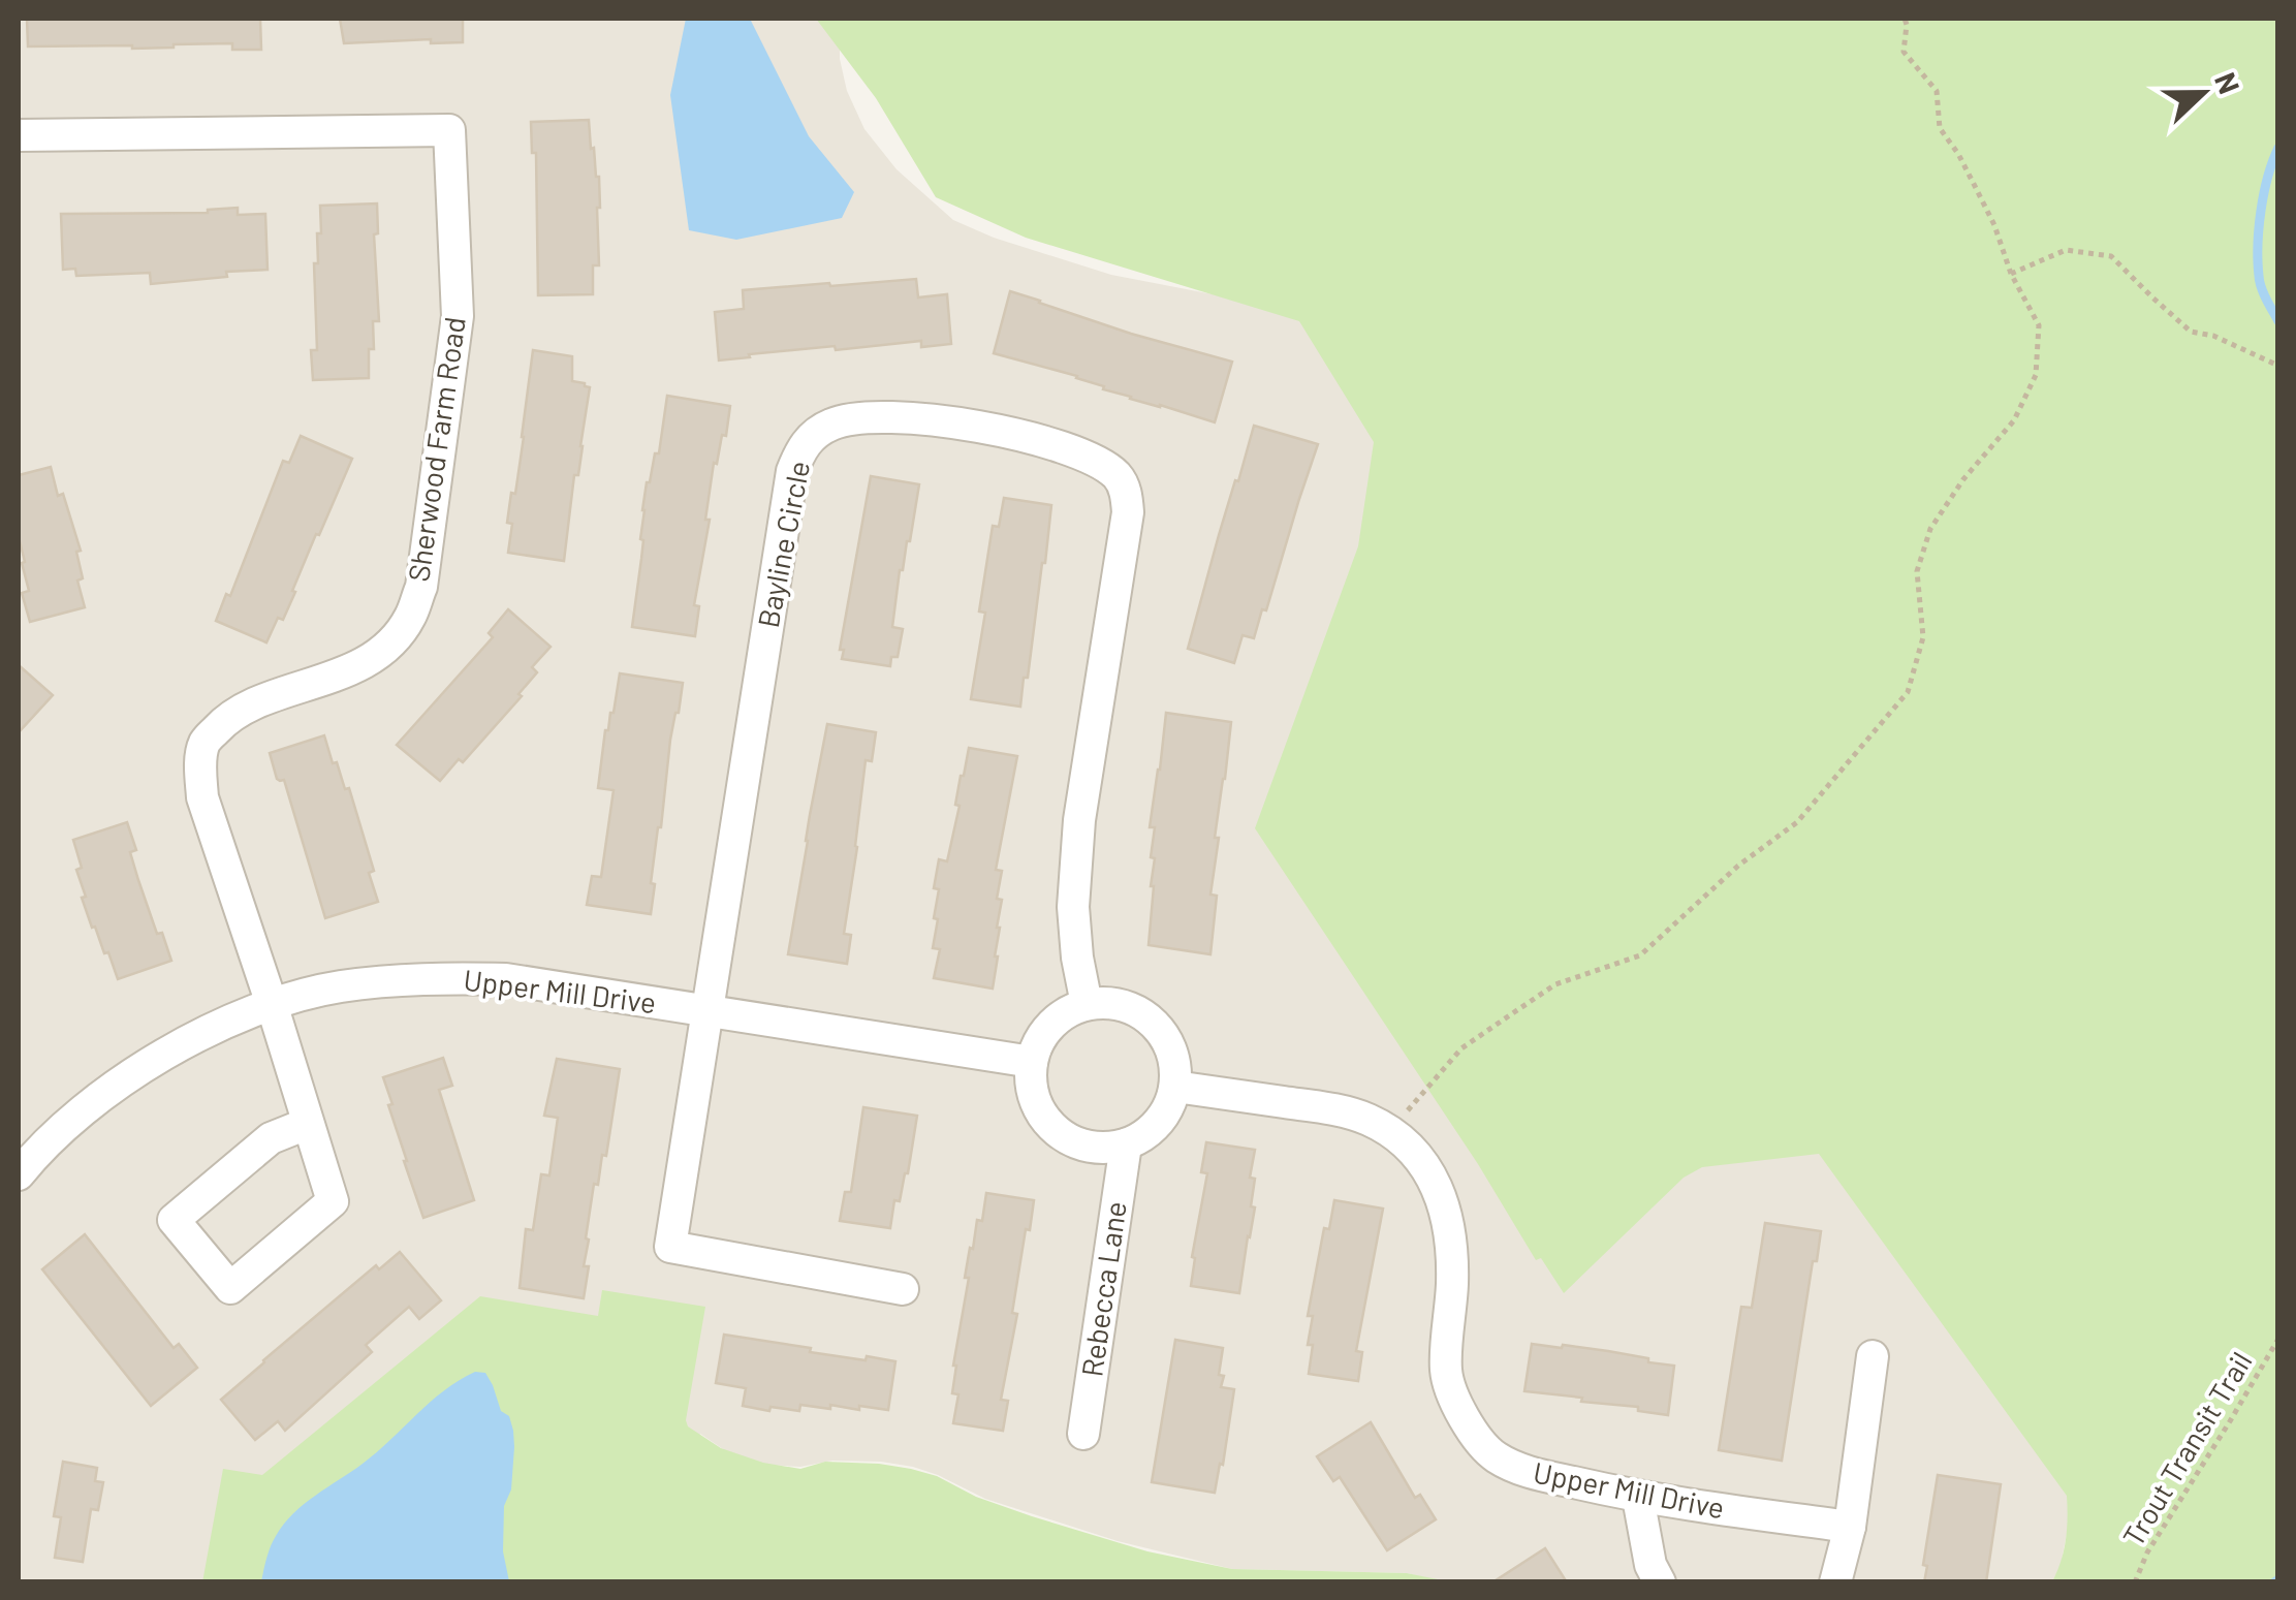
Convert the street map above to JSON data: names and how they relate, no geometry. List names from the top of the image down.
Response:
{
  "streets": {
    "street": [
      "Sherwood Farm Road",
      "Bayline Circle",
      "Upper Mill Drive",
      "Rebecca Lane"
    ],
    "path": ["Trout Transit Trail"]
  },
  "crossings": [
    ["Sherwood Farm Road", "Upper Mill Drive"],
    ["Bayline Circle", "Upper Mill Drive"],
    ["Bayline Circle", "Rebecca Lane"],
    ["Upper Mill Drive", "Rebecca Lane"]
  ],
  "north": "right"
}
